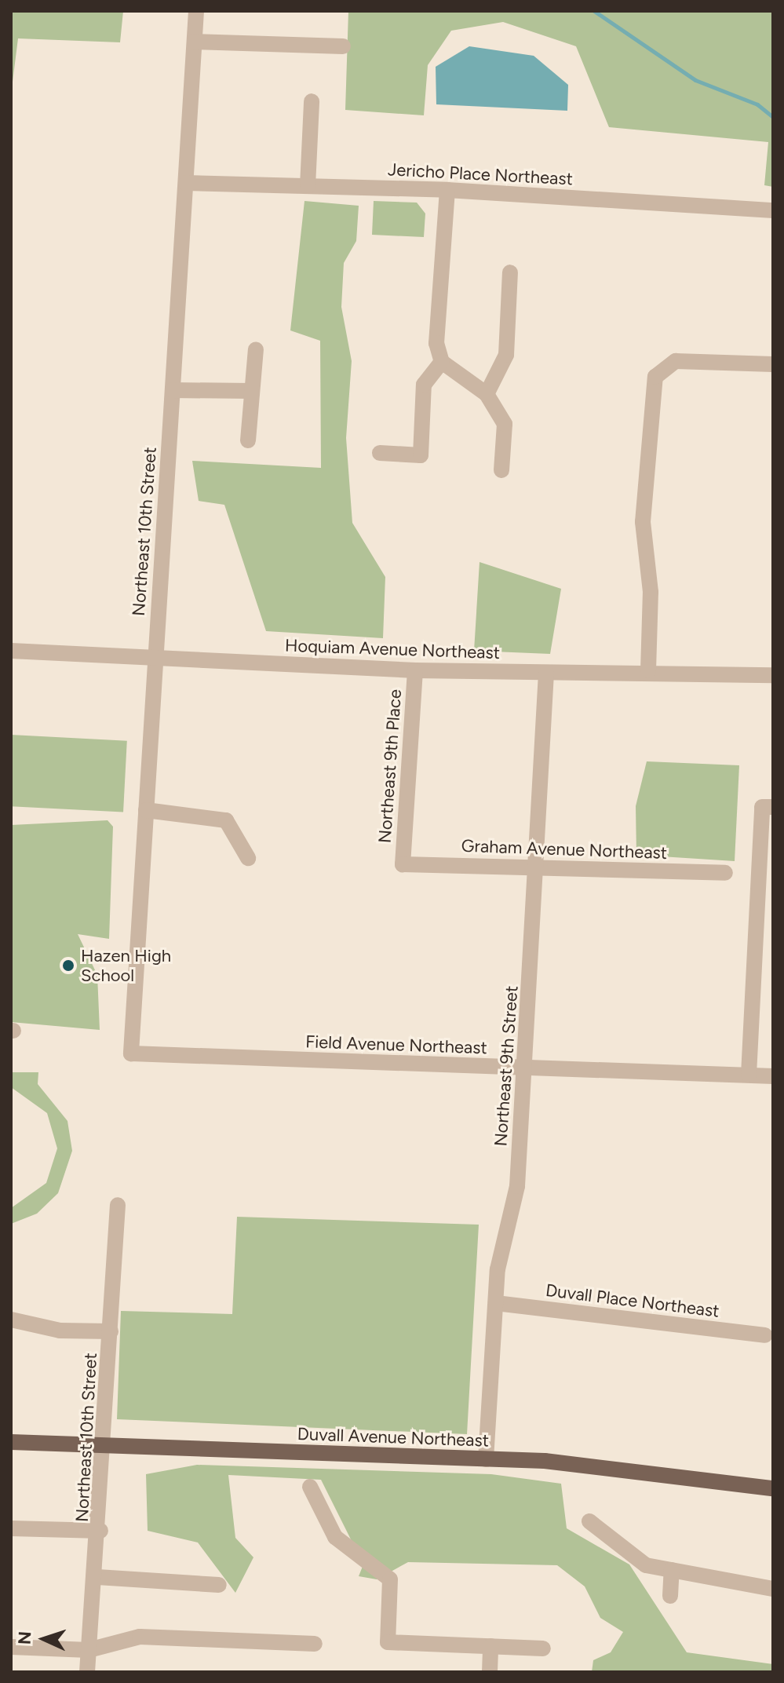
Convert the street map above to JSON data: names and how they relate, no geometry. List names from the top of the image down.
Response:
{
  "streets": {
    "main road": ["Duvall Avenue Northeast"],
    "street": [
      "Jericho Place Northeast",
      "Northeast 10th Street",
      "Hoquiam Avenue Northeast",
      "Northeast 9th Place",
      "Graham Avenue Northeast",
      "Field Avenue Northeast",
      "Northeast 9th Street",
      "Duvall Place Northeast"
    ]
  },
  "crossings": [
    ["Jericho Place Northeast", "Northeast 10th Street"],
    ["Northeast 10th Street", "Hoquiam Avenue Northeast"],
    ["Northeast 10th Street", "Field Avenue Northeast"],
    ["Northeast 10th Street", "Duvall Avenue Northeast"],
    ["Hoquiam Avenue Northeast", "Northeast 9th Place"],
    ["Hoquiam Avenue Northeast", "Northeast 9th Street"],
    ["Northeast 9th Place", "Graham Avenue Northeast"],
    ["Graham Avenue Northeast", "Northeast 9th Street"],
    ["Field Avenue Northeast", "Northeast 9th Street"],
    ["Northeast 9th Street", "Duvall Place Northeast"],
    ["Northeast 9th Street", "Duvall Avenue Northeast"]
  ],
  "places": ["Hazen High School"],
  "north": "left"
}
